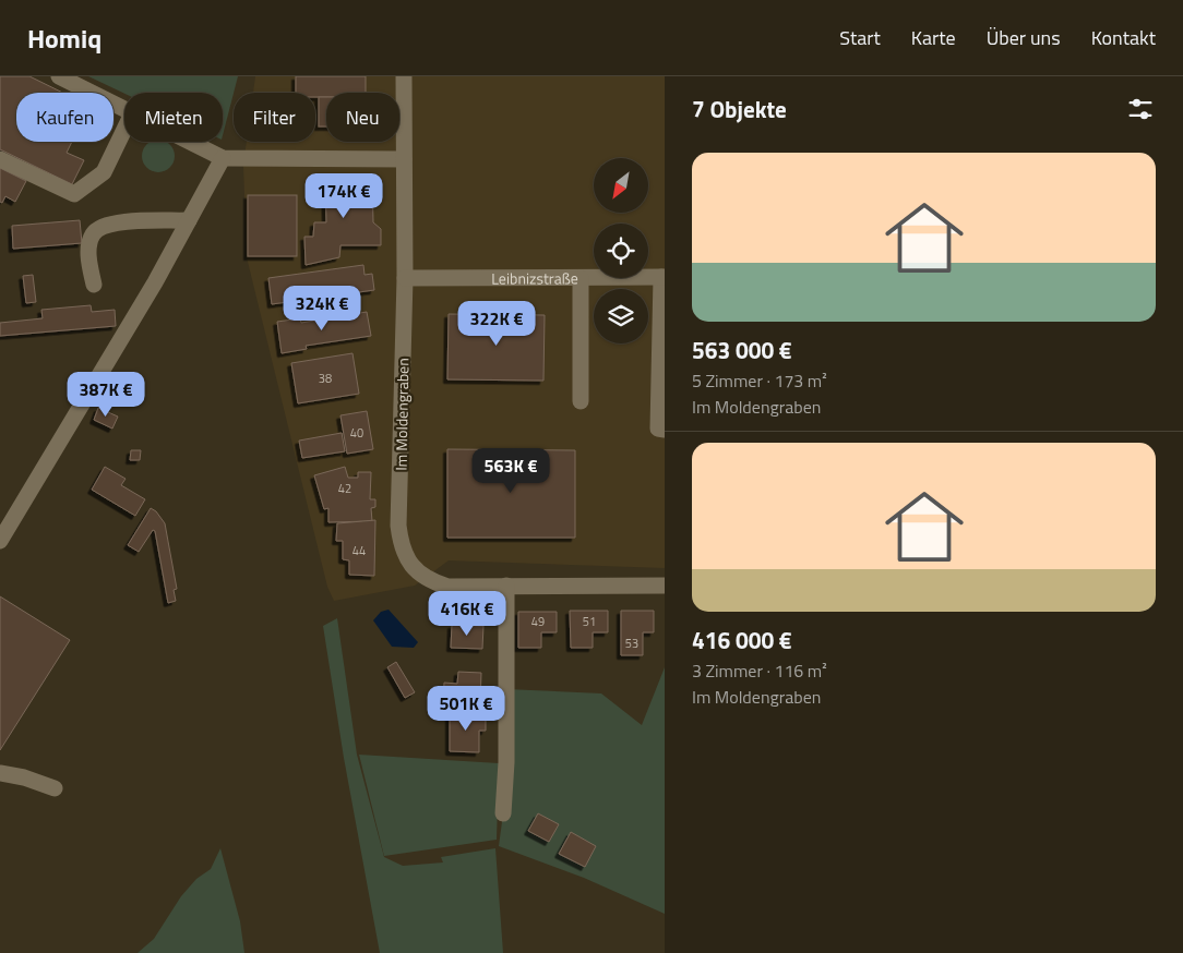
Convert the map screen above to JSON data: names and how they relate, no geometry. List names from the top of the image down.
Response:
{
  "streets": {
    "street": ["Leibnizstraße", "Im Moldengraben"]
  },
  "crossings": [
    ["Leibnizstraße", "Im Moldengraben"]
  ],
  "house_numbers": [
    "38",
    "40",
    "42",
    "44",
    "49",
    "51",
    "53"
  ],
  "north": "bottom left",
  "page": {
    "header": "Homiq",
    "nav": [
      "Start",
      "Karte",
      "Über uns",
      "Kontakt"
    ],
    "heading": "7 Objekte",
    "chip": [
      "Kaufen",
      "Mieten",
      "Filter",
      "Neu"
    ],
    "list": [
      {
        "name": "563 000 €",
        "note": "5 Zimmer · 173 m² · Im Moldengraben"
      },
      {
        "name": "416 000 €",
        "note": "3 Zimmer · 116 m² · Im Moldengraben"
      }
    ],
    "price": [
      "174K €",
      "324K €",
      "322K €",
      "387K €",
      "563K €",
      "416K €",
      "501K €"
    ]
  }
}
